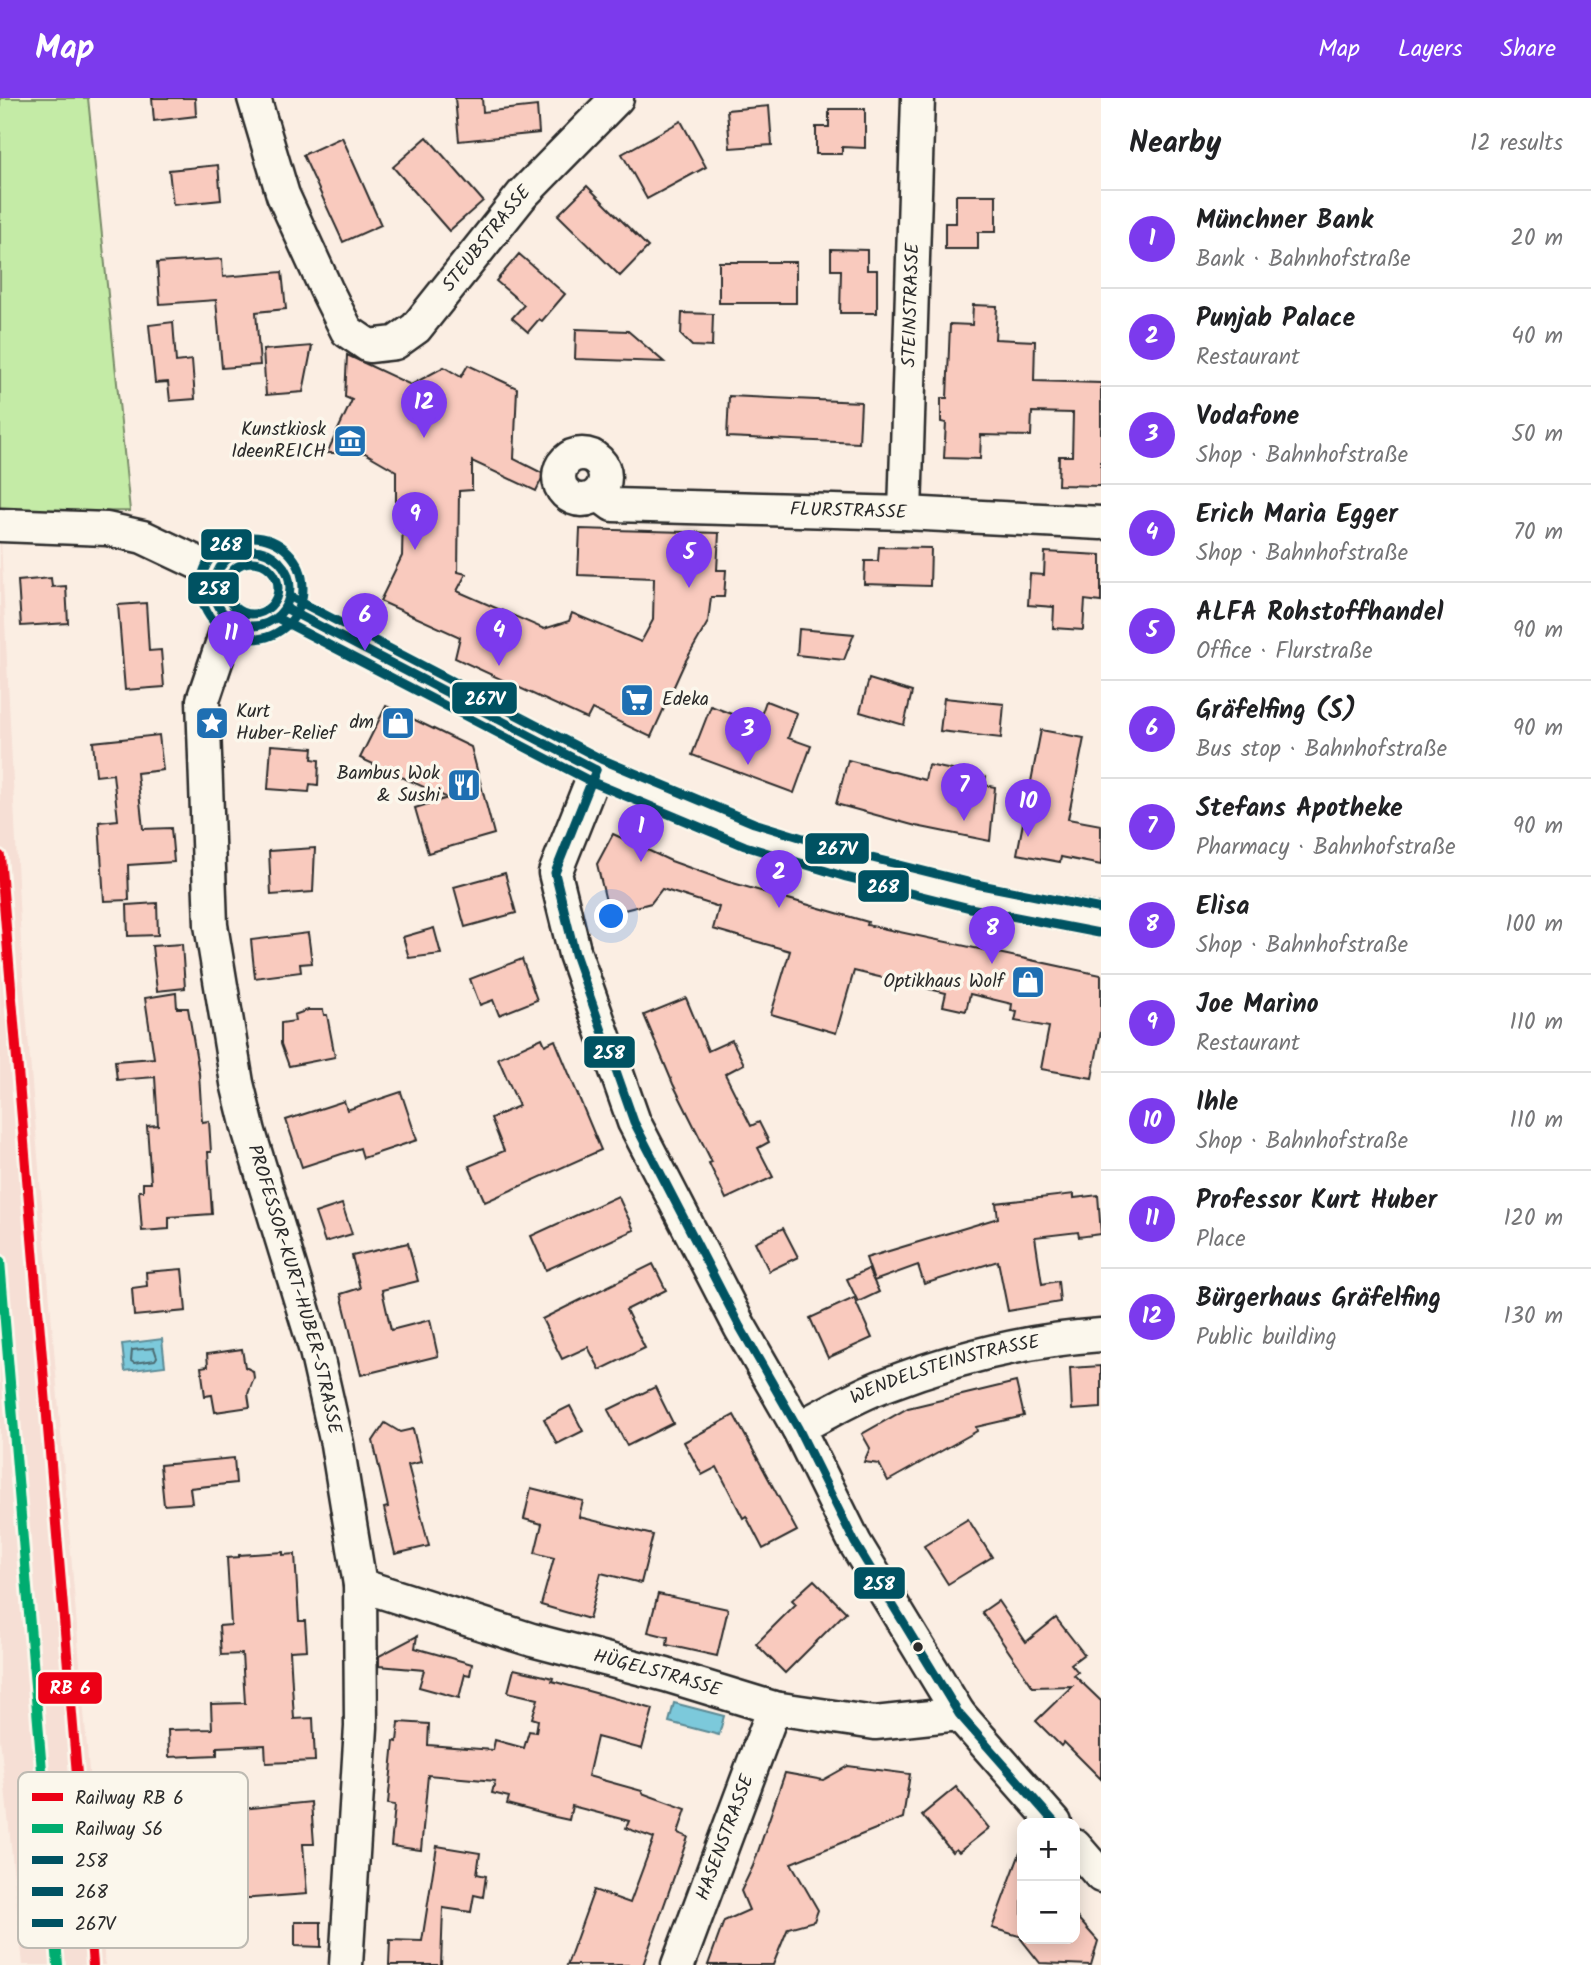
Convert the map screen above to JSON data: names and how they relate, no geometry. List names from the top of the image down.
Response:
{
  "streets": {
    "street": [
      "STEUBSTRASSE",
      "STEINSTRASSE",
      "FLURSTRASSE",
      "PROFESSOR-KURT-HUBER-STRASSE",
      "WENDELSTEINSTRASSE",
      "HÜGELSTRASSE",
      "HASENSTRASSE"
    ]
  },
  "crossings": [
    ["STEINSTRASSE", "FLURSTRASSE"],
    ["PROFESSOR-KURT-HUBER-STRASSE", "HÜGELSTRASSE"],
    ["HÜGELSTRASSE", "HASENSTRASSE"]
  ],
  "places": {
    "museum": ["Kunstkiosk IdeenREICH"],
    "supermarket": ["Edeka"],
    "place": ["Kurt Huber-Relief"],
    "shop": ["dm", "Optikhaus Wolf"],
    "restaurant": ["Bambus Wok & Sushi"]
  },
  "lines": [
    "transit line 268",
    "transit line 258",
    "transit line 267V",
    "rail line S6"
  ],
  "legend": [
    "Railway RB 6",
    "Railway S6",
    "258",
    "268",
    "267V"
  ],
  "page": {
    "header": "Map",
    "nav": ["Map", "Layers", "Share"],
    "heading": ["Nearby", "12 results"],
    "list": [
      {
        "mark": "1",
        "name": "Münchner Bank",
        "note": "Bank · Bahnhofstraße",
        "value": "20 m"
      },
      {
        "mark": "2",
        "name": "Punjab Palace",
        "note": "Restaurant",
        "value": "40 m"
      },
      {
        "mark": "3",
        "name": "Vodafone",
        "note": "Shop · Bahnhofstraße",
        "value": "50 m"
      },
      {
        "mark": "4",
        "name": "Erich Maria Egger",
        "note": "Shop · Bahnhofstraße",
        "value": "70 m"
      },
      {
        "mark": "5",
        "name": "ALFA Rohstoffhandel",
        "note": "Office · Flurstraße",
        "value": "90 m"
      },
      {
        "mark": "6",
        "name": "Gräfelfing (S)",
        "note": "Bus stop · Bahnhofstraße",
        "value": "90 m"
      },
      {
        "mark": "7",
        "name": "Stefans Apotheke",
        "note": "Pharmacy · Bahnhofstraße",
        "value": "90 m"
      },
      {
        "mark": "8",
        "name": "Elisa",
        "note": "Shop · Bahnhofstraße",
        "value": "100 m"
      },
      {
        "mark": "9",
        "name": "Joe Marino",
        "note": "Restaurant",
        "value": "110 m"
      },
      {
        "mark": "10",
        "name": "Ihle",
        "note": "Shop · Bahnhofstraße",
        "value": "110 m"
      },
      {
        "mark": "11",
        "name": "Professor Kurt Huber",
        "note": "Place",
        "value": "120 m"
      },
      {
        "mark": "12",
        "name": "Bürgerhaus Gräfelfing",
        "note": "Public building",
        "value": "130 m"
      }
    ],
    "pins": [
      "12",
      "9",
      "5",
      "6",
      "4",
      "11",
      "3",
      "7",
      "10",
      "1",
      "2",
      "8"
    ],
    "map_buttons": ["+", "−"]
  }
}
